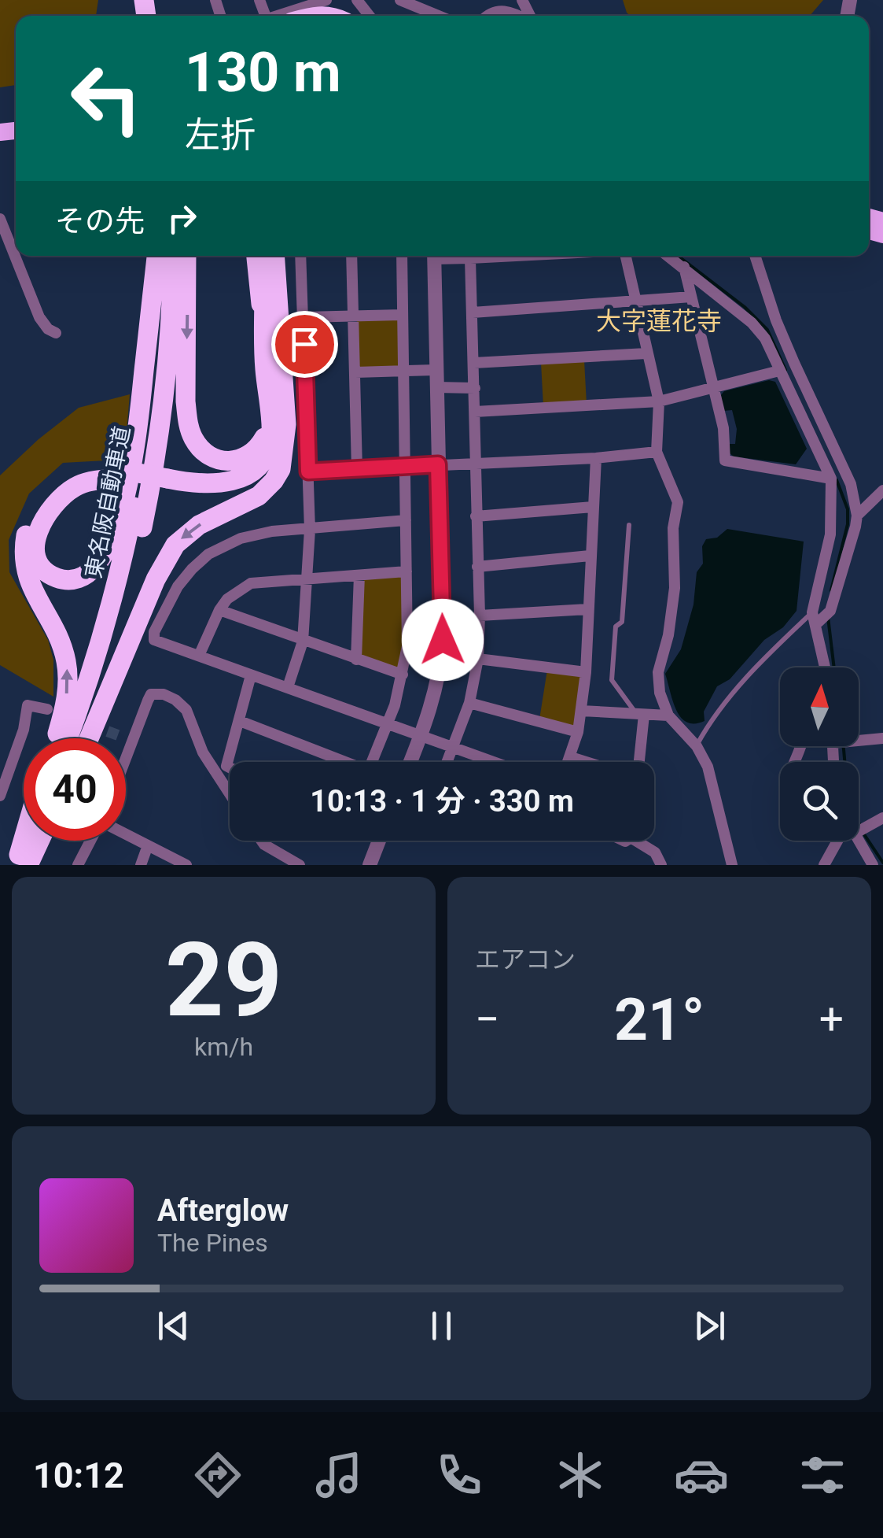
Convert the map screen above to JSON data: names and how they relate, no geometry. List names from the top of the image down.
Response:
{
  "streets": {
    "highway": ["東名阪自動車道"]
  },
  "districts": ["大字蓮花寺"],
  "north": "top",
  "page": {
    "turn": ["130 m", "左折"],
    "then": "その先",
    "limit": "40",
    "trip": "10:13 · 1 分 · 330 m",
    "tile": [
      ["29", "km/h"],
      "エアコン"
    ],
    "heat": ["−", "21°", "+"],
    "song": ["Afterglow", "The Pines"],
    "tabs": "10:12"
  }
}
